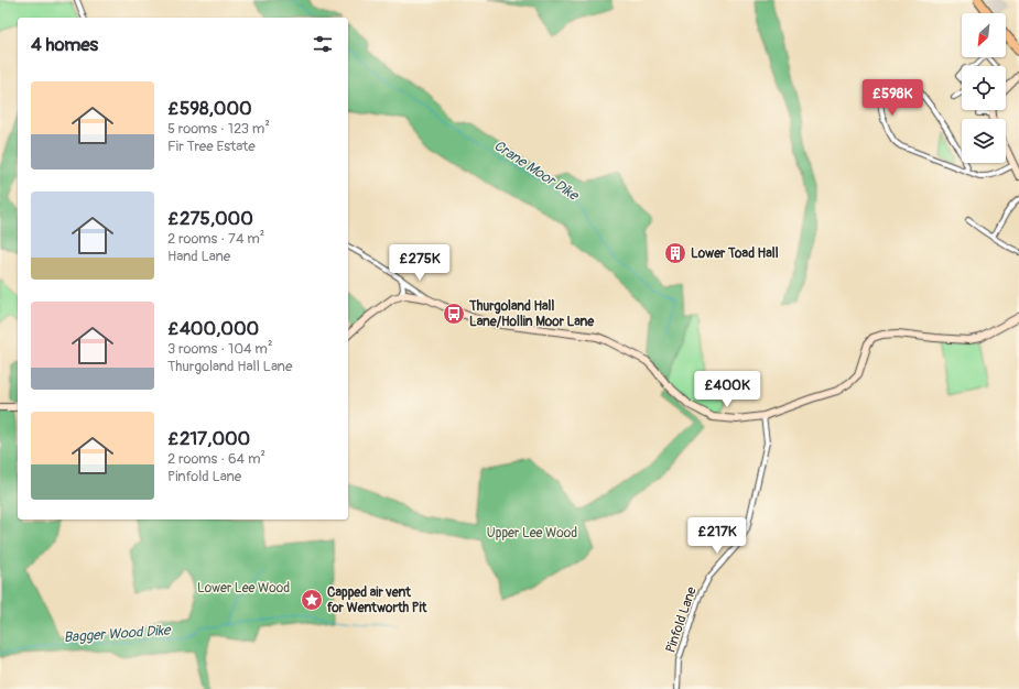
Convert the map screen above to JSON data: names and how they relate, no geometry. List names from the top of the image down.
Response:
{
  "streets": {
    "street": ["Pinfold Lane"]
  },
  "water": ["Crane Moor Dike", "Bagger Wood Dike"],
  "parks": ["Upper Lee Wood", "Lower Lee Wood"],
  "places": {
    "building": ["Lower Toad Hall"],
    "bus stop": ["Thurgoland Hall Lane/Hollin Moor Lane"],
    "place": ["Capped air vent for Wentworth Pit"]
  },
  "north": "bottom left",
  "page": {
    "heading": "4 homes",
    "list": [
      {
        "name": "£598,000",
        "note": "5 rooms · 123 m² · Fir Tree Estate"
      },
      {
        "name": "£275,000",
        "note": "2 rooms · 74 m² · Hand Lane"
      },
      {
        "name": "£400,000",
        "note": "3 rooms · 104 m² · Thurgoland Hall Lane"
      },
      {
        "name": "£217,000",
        "note": "2 rooms · 64 m² · Pinfold Lane"
      }
    ],
    "price": [
      "£598K",
      "£275K",
      "£400K",
      "£217K"
    ]
  }
}
